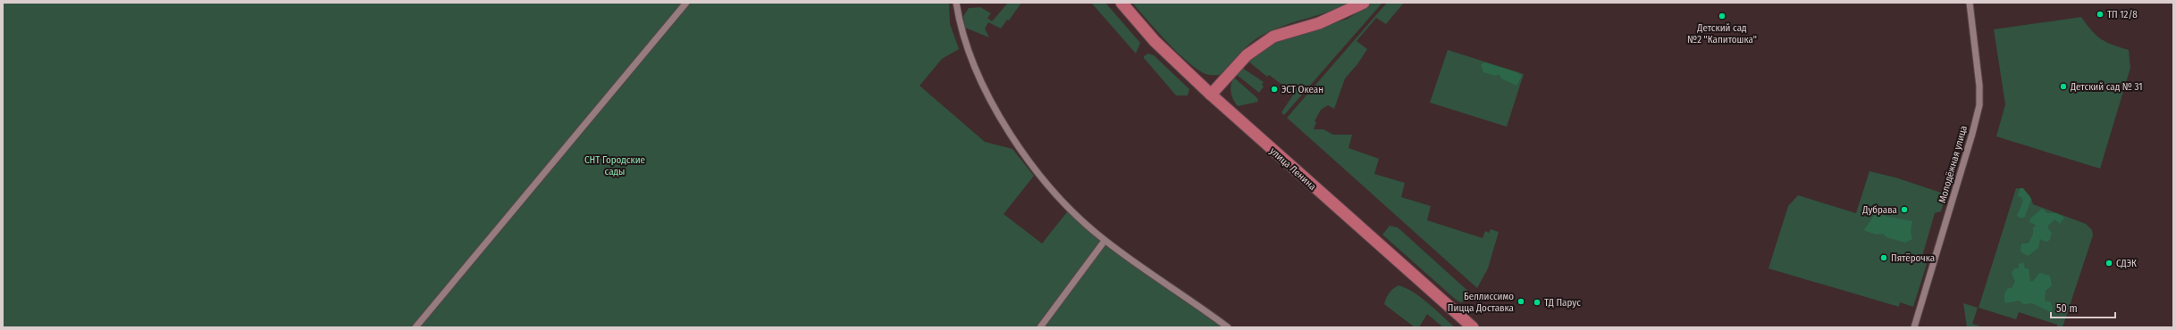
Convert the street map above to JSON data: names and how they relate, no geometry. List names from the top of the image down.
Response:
{
  "streets": {
    "main road": ["улица Ленина"],
    "street": ["Молодёжная улица"]
  },
  "parks": ["СНТ Городские сады"],
  "places": [
    "ТП 12/8",
    "Детский сад №2 \"Капитошка\"",
    "Детский сад № 31",
    "ЭСТ Океан",
    "Дубрава",
    "Пятёрочка",
    "СДЭК",
    "Беллиссимо Пицца Доставка",
    "ТД Парус"
  ],
  "scale_bar": "50 m"
}
